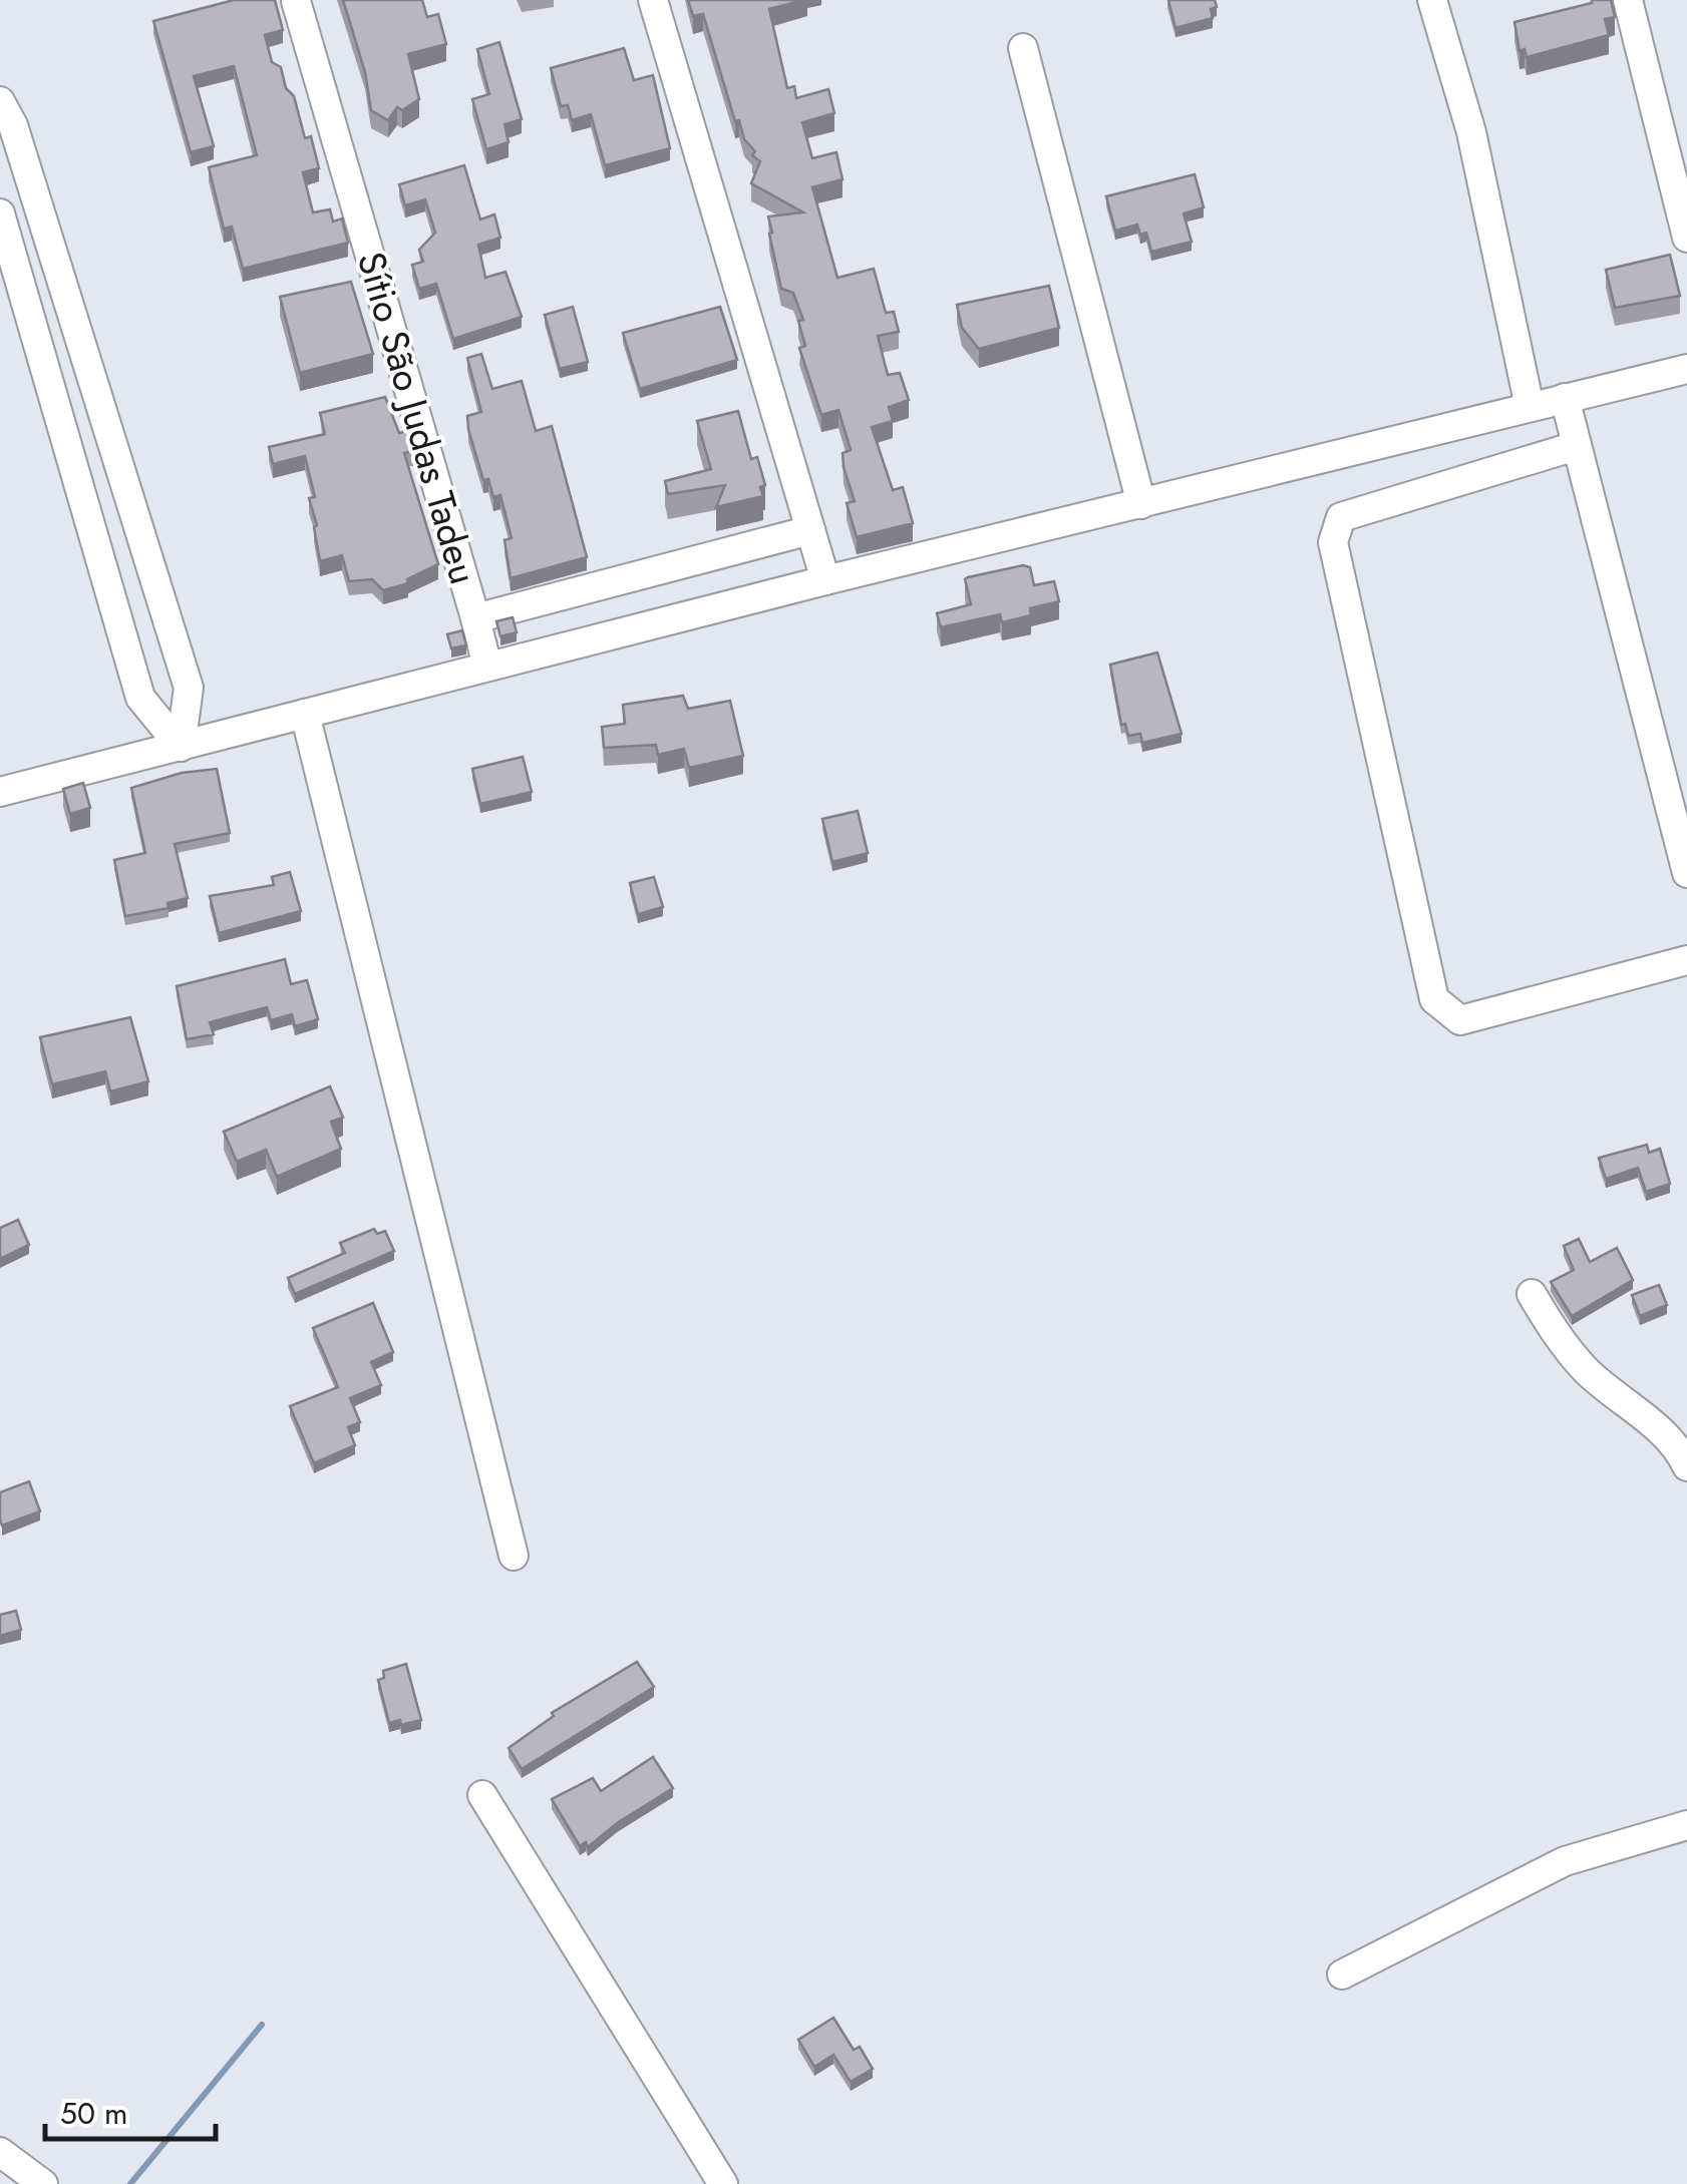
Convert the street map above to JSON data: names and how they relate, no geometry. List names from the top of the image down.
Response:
{
  "streets": {
    "street": ["Sítio São Judas Tadeu"]
  },
  "scale_bar": "50 m"
}
